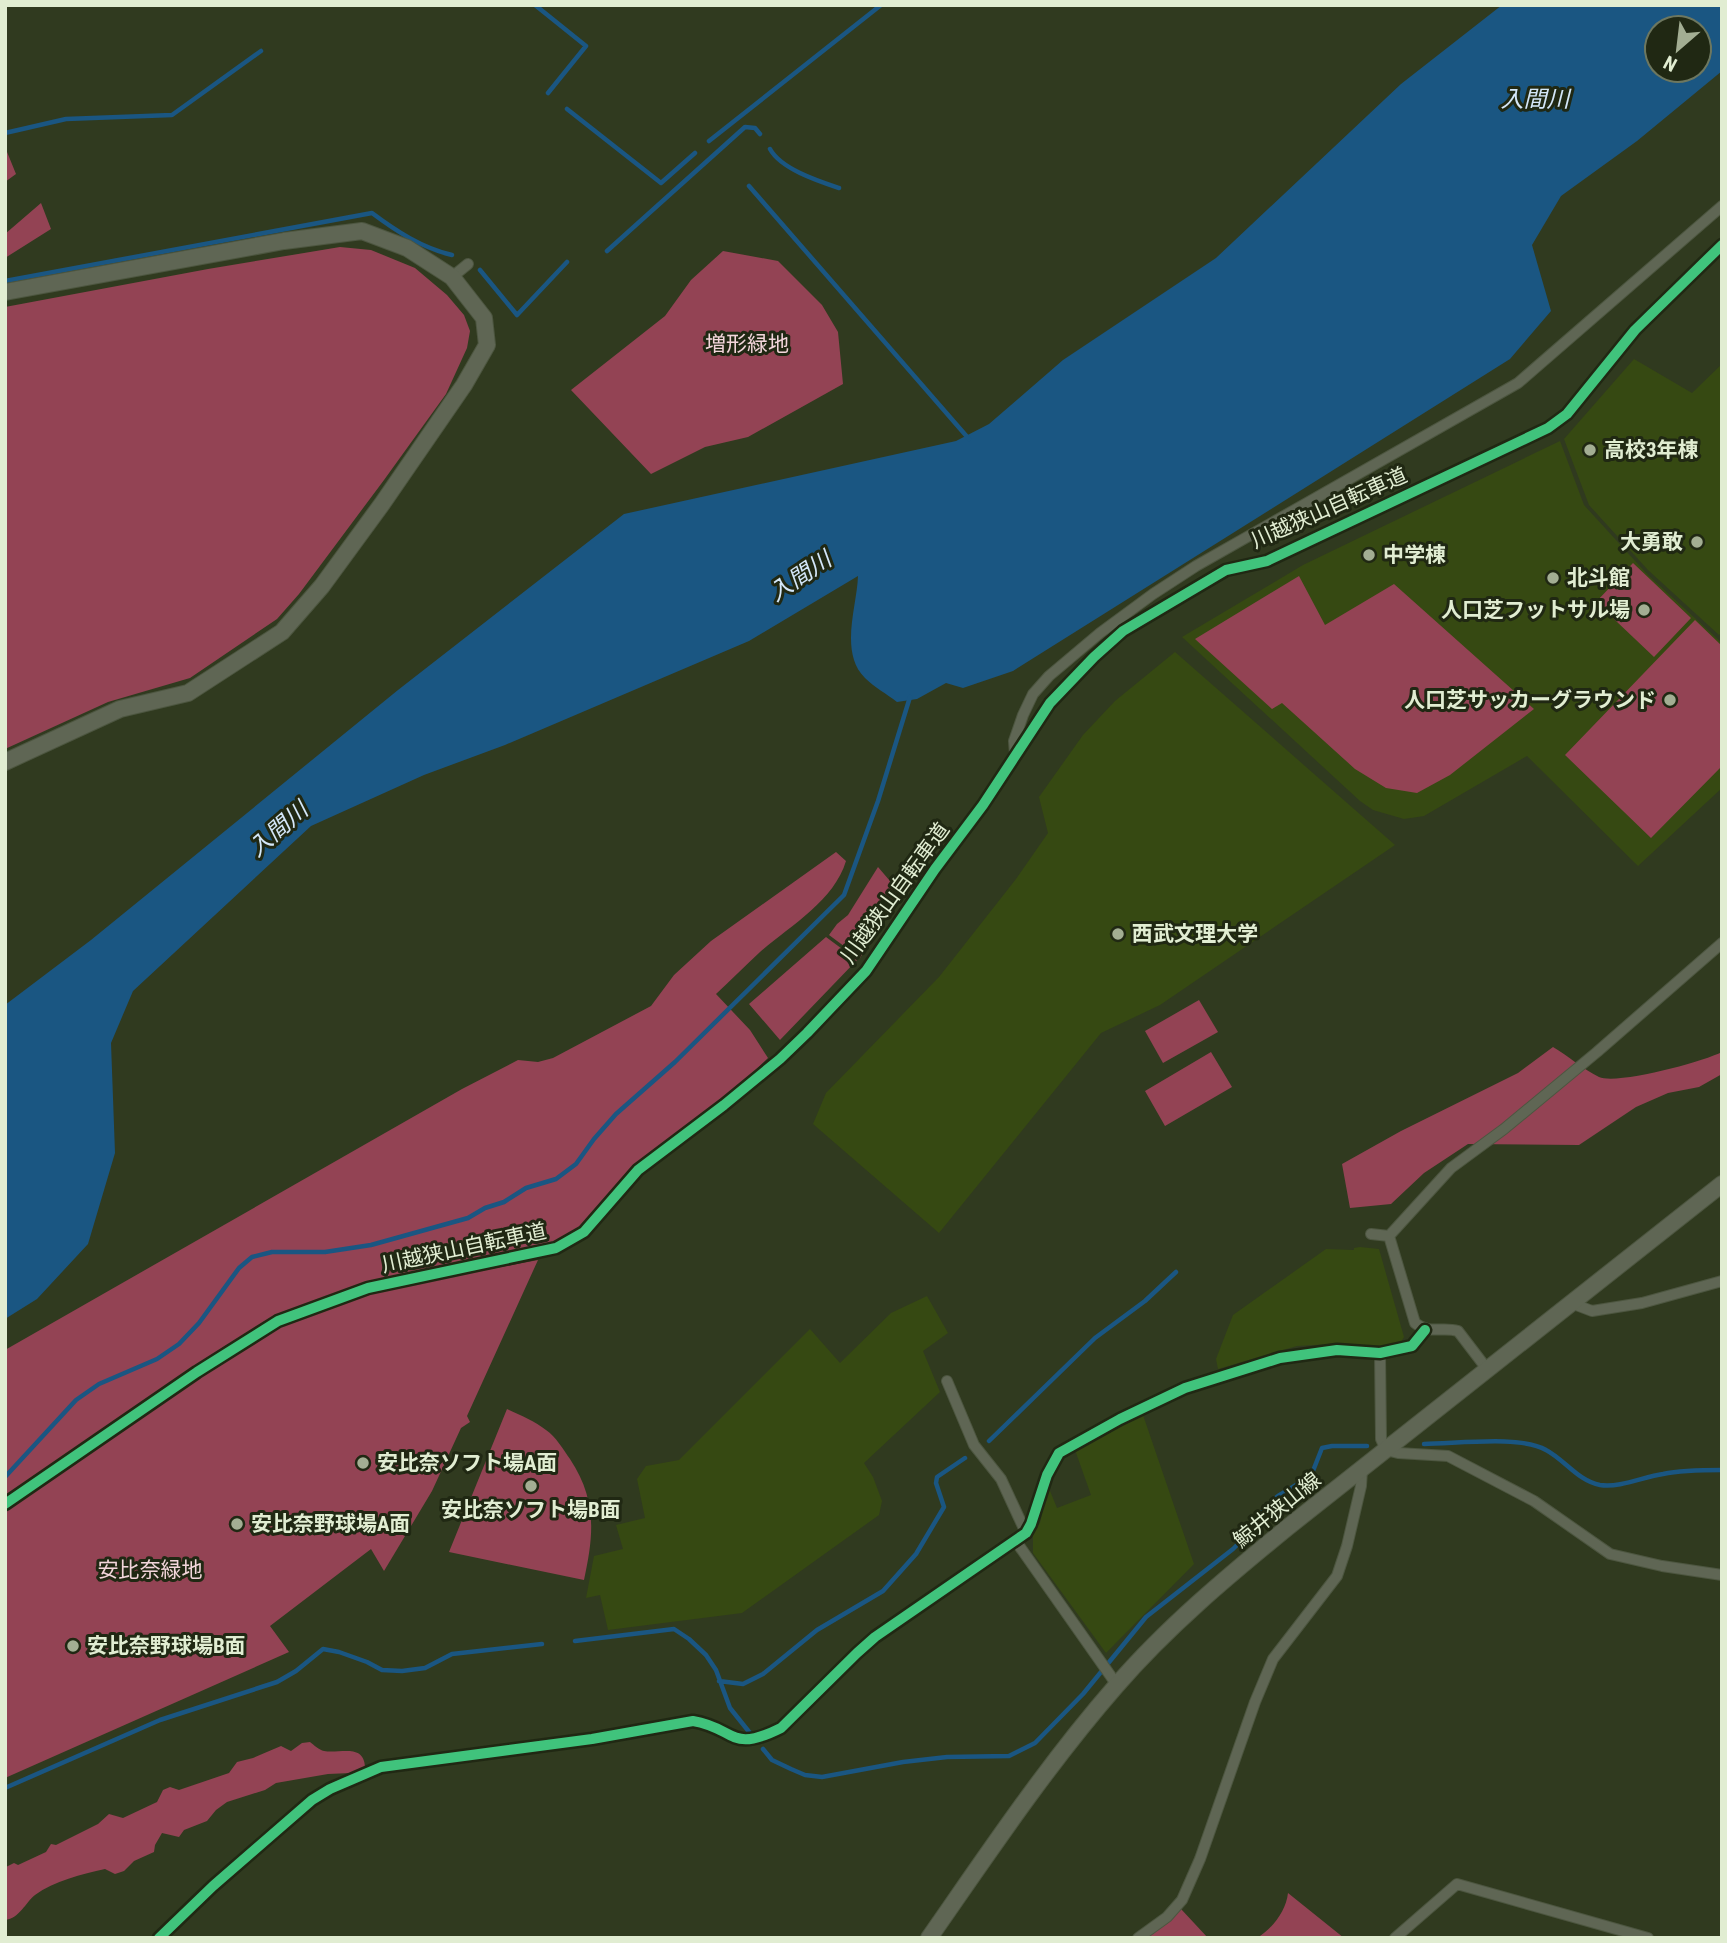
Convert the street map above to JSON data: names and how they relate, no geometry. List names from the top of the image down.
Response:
{
  "streets": {
    "street": ["鯨井狭山線"],
    "cycle path": ["川越狭山自転車道"]
  },
  "water": ["入間川"],
  "parks": ["増形緑地", "安比奈緑地"],
  "places": [
    "高校3年棟",
    "大勇敢",
    "中学棟",
    "北斗館",
    "人口芝フットサル場",
    "人口芝サッカーグラウンド",
    "西武文理大学",
    "安比奈ソフト場A面",
    "安比奈ソフト場B面",
    "安比奈野球場A面",
    "安比奈野球場B面"
  ],
  "north": "bottom left"
}
